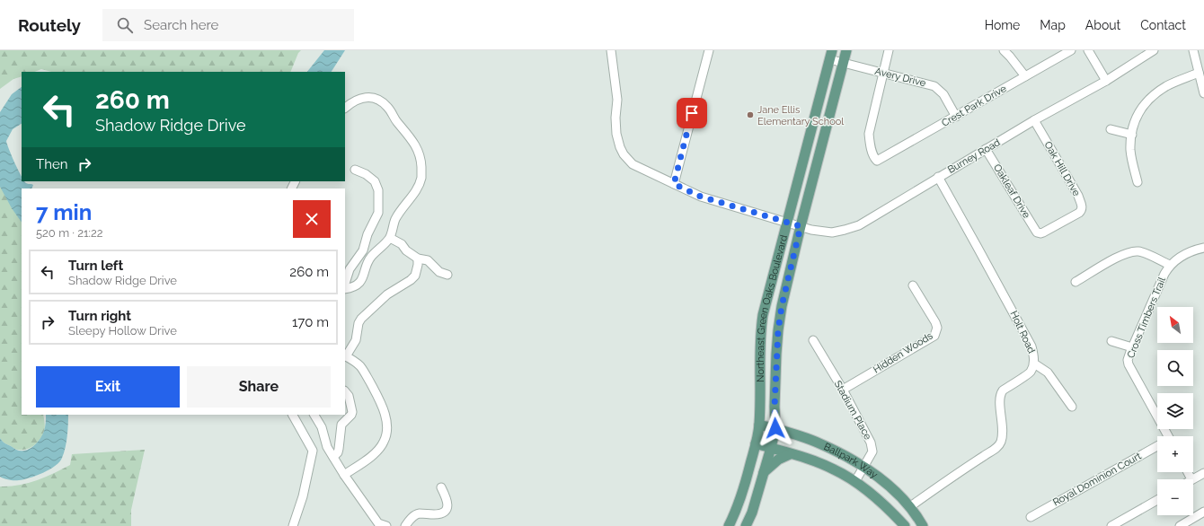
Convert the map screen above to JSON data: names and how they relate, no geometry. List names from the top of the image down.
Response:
{
  "streets": {
    "main road": ["Northeast Green Oaks Boulevard", "Ballpark Way"],
    "street": [
      "Avery Drive",
      "Crest Park Drive",
      "Burney Road",
      "Oak Hill Drive",
      "Oakleaf Drive",
      "Cross Timbers Trail",
      "Holt Road",
      "Hidden Woods",
      "Stadium Place",
      "Royal Dominion Court"
    ]
  },
  "crossings": [
    ["Avery Drive", "Crest Park Drive"],
    ["Avery Drive", "Northeast Green Oaks Boulevard"],
    ["Burney Road", "Oak Hill Drive"],
    ["Burney Road", "Oakleaf Drive"],
    ["Burney Road", "Northeast Green Oaks Boulevard"],
    ["Burney Road", "Holt Road"],
    ["Oak Hill Drive", "Oakleaf Drive"],
    ["Northeast Green Oaks Boulevard", "Ballpark Way"],
    ["Holt Road", "Ballpark Way"],
    ["Hidden Woods", "Stadium Place"],
    ["Stadium Place", "Ballpark Way"]
  ],
  "places": ["Jane Ellis Elementary School"],
  "north": "top left",
  "page": {
    "header": "Routely",
    "search": "Search here",
    "nav": [
      "Home",
      "Map",
      "About",
      "Contact"
    ],
    "turn": ["260 m", "Shadow Ridge Drive"],
    "then": "Then",
    "heading": ["7 min", "520 m · 21:22"],
    "list": [
      {
        "name": "Turn left",
        "note": "Shadow Ridge Drive",
        "value": "260 m"
      },
      {
        "name": "Turn right",
        "note": "Sleepy Hollow Drive",
        "value": "170 m"
      }
    ],
    "map_buttons": ["+", "−"],
    "buttons": ["Exit", "Share"]
  }
}
